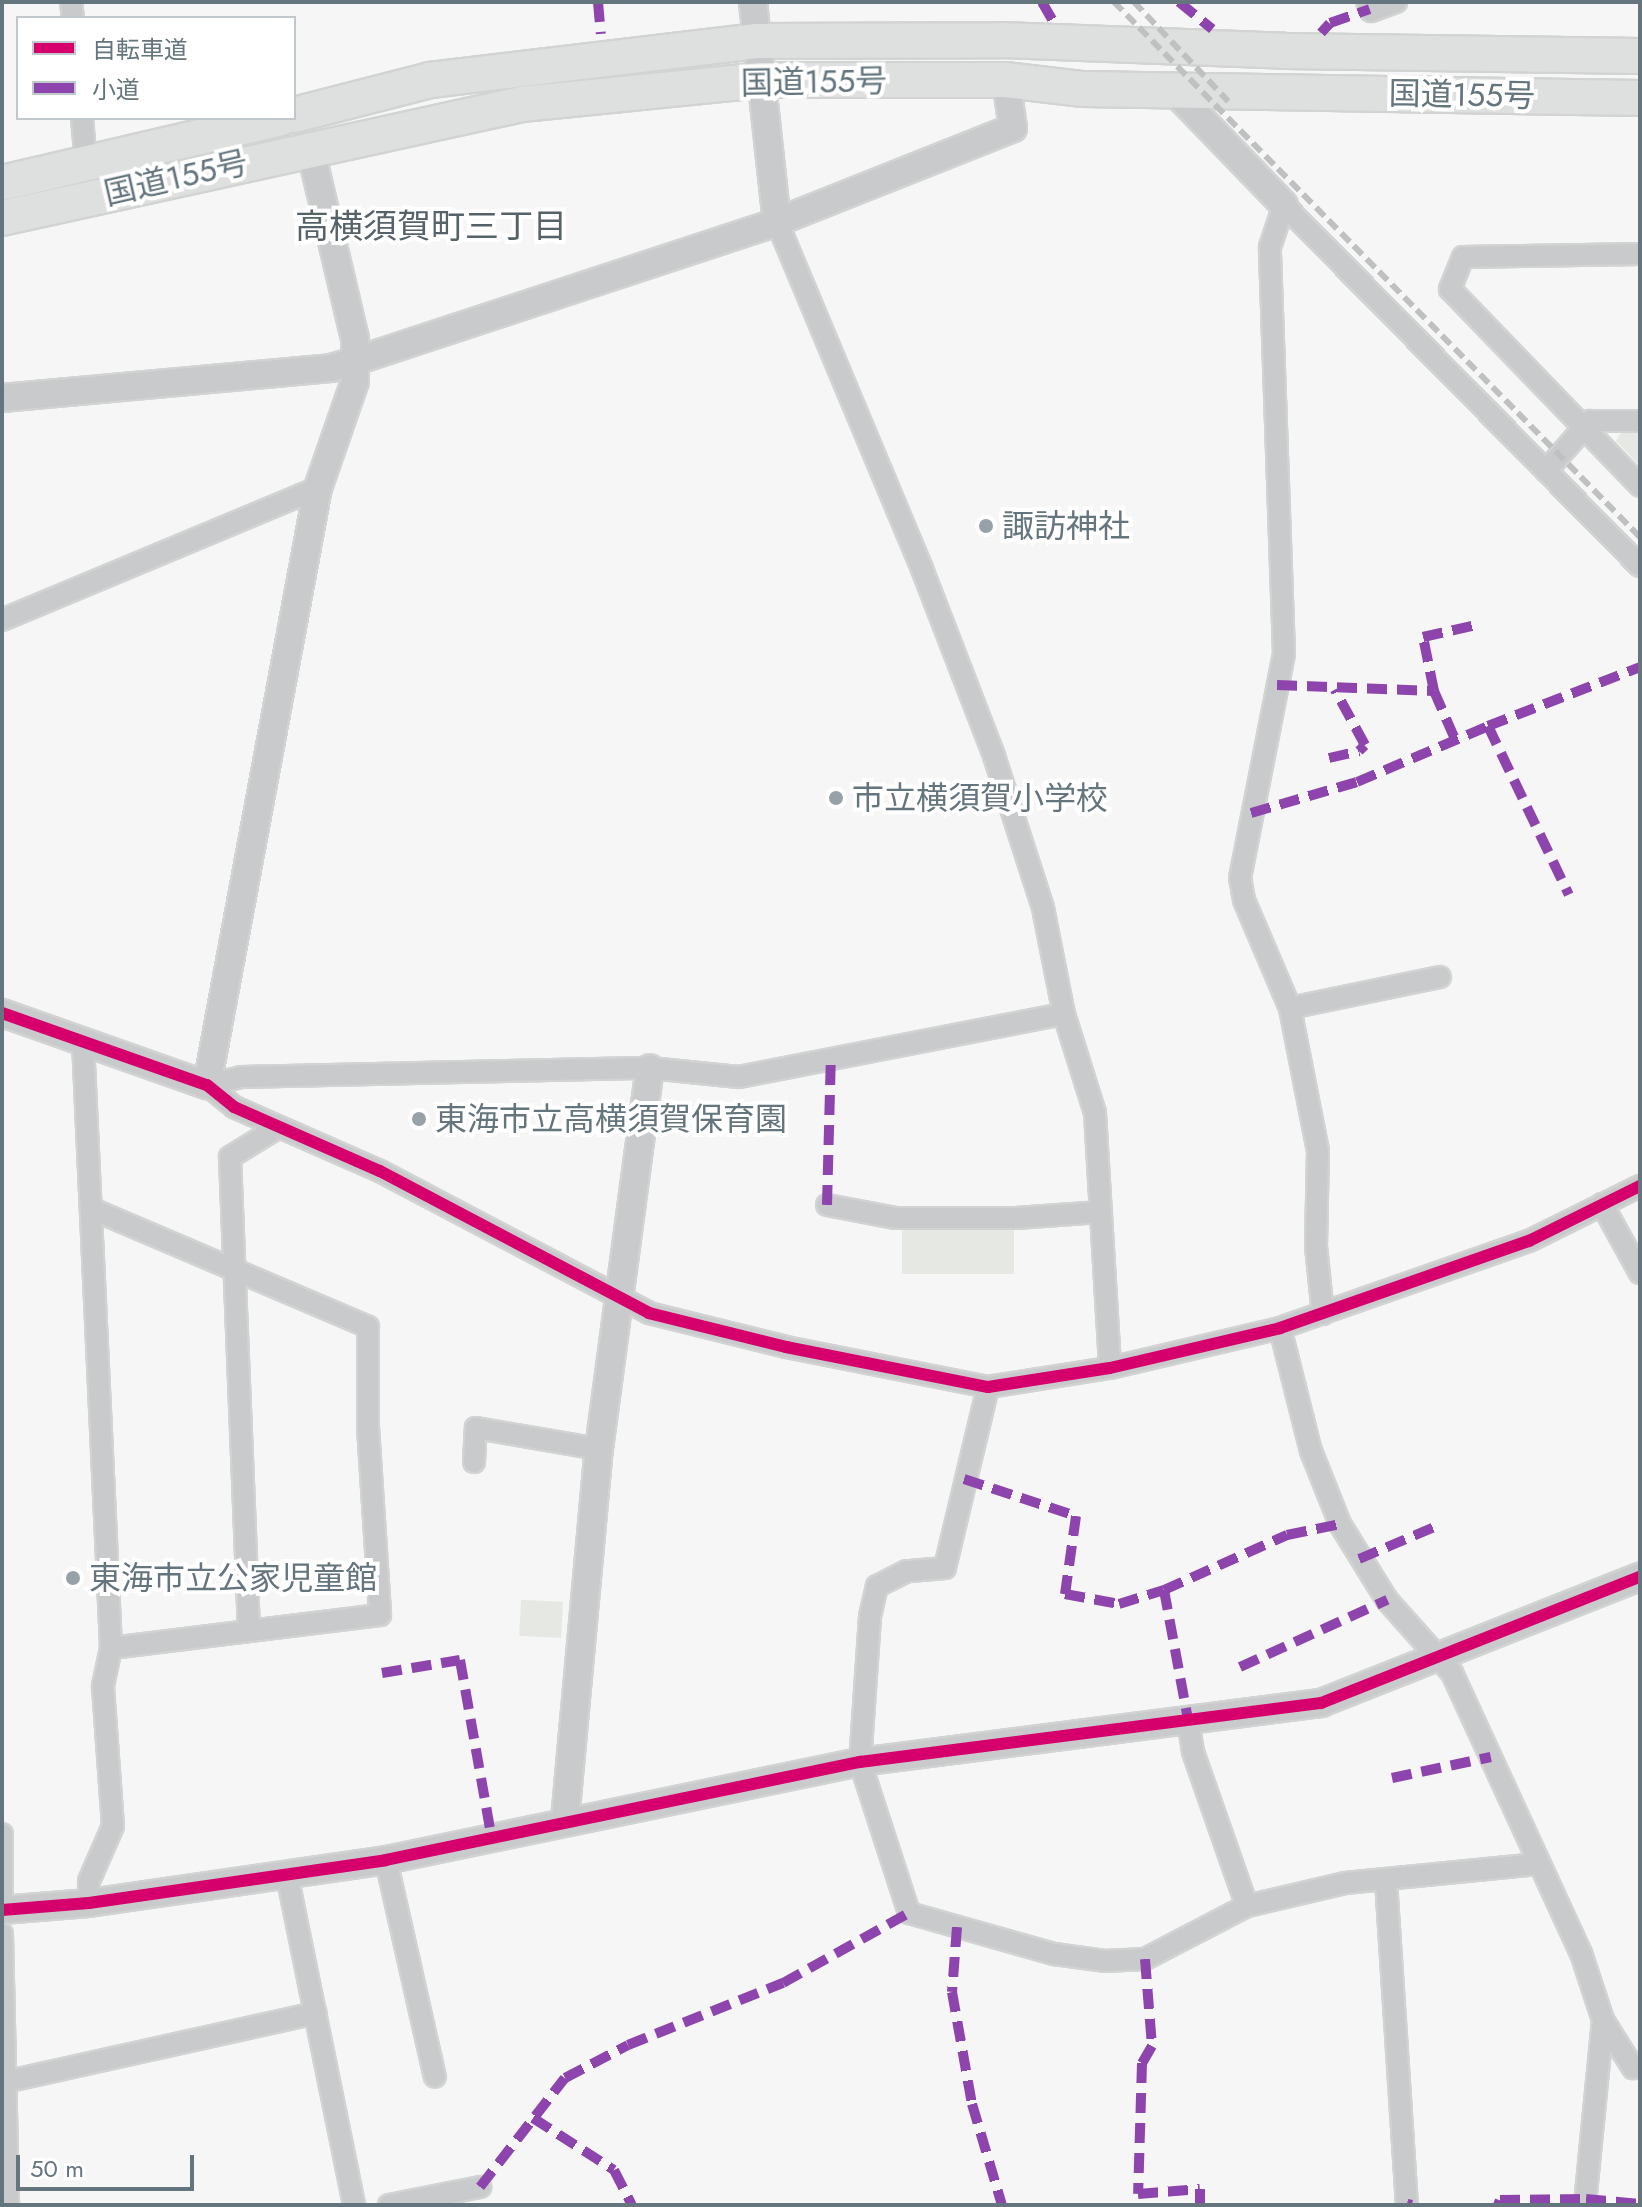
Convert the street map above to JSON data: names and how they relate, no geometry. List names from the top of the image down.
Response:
{
  "streets": {
    "highway": ["国道155号"]
  },
  "districts": ["高横須賀町三丁目"],
  "places": [
    "諏訪神社",
    "市立横須賀小学校",
    "東海市立高横須賀保育園",
    "東海市立公家児童館"
  ],
  "legend": ["自転車道", "小道"],
  "scale_bar": "50 m"
}
